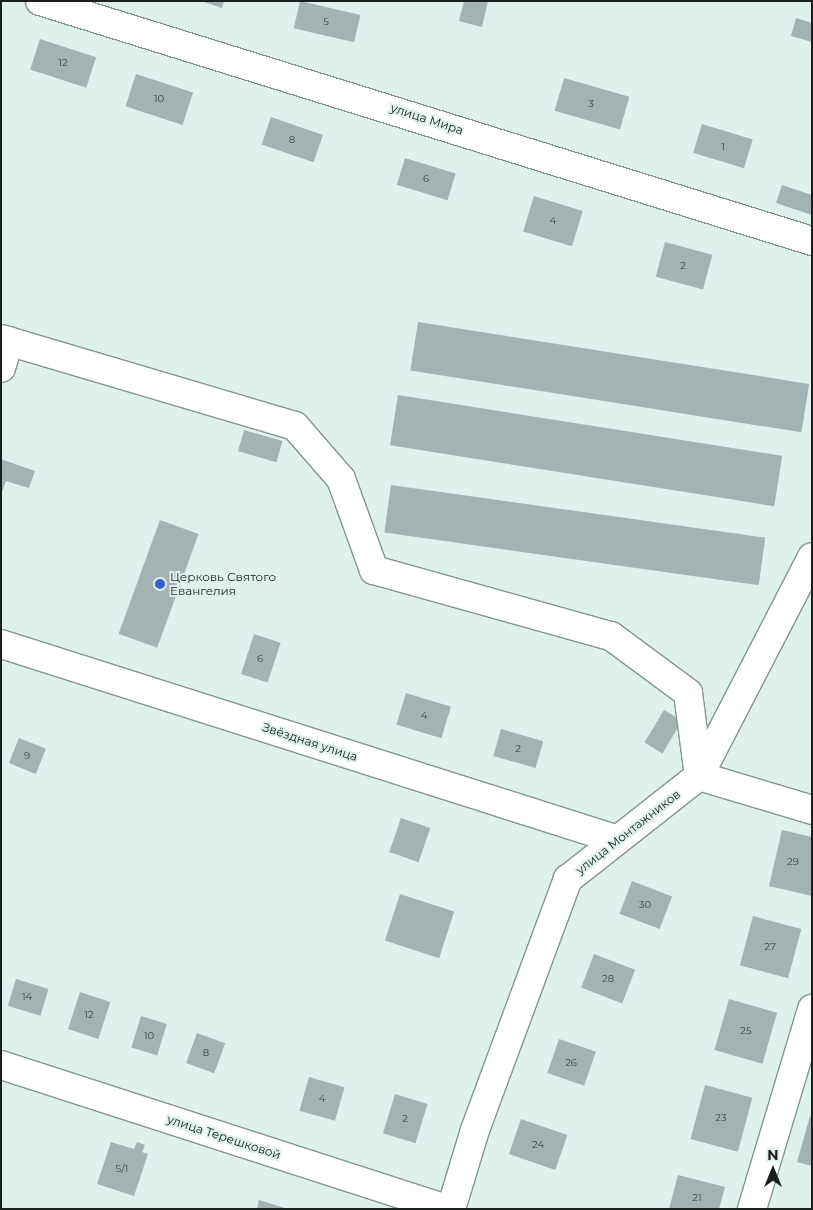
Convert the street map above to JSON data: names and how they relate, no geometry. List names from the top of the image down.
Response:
{
  "streets": {
    "street": [
      "улица Мира",
      "Звёздная улица",
      "улица Монтажников",
      "улица Терешковой"
    ]
  },
  "crossings": [
    ["Звёздная улица", "улица Монтажников"],
    ["улица Монтажников", "улица Терешковой"]
  ],
  "places": ["Церковь Святого Евангелия"],
  "house_numbers": [
    "5",
    "12",
    "10",
    "3",
    "8",
    "1",
    "6",
    "4",
    "2",
    "6",
    "4",
    "2",
    "9",
    "29",
    "30",
    "27",
    "28",
    "14",
    "12",
    "25",
    "10",
    "8",
    "26",
    "4",
    "23",
    "2",
    "24",
    "5/1",
    "21"
  ],
  "north": "top"
}
